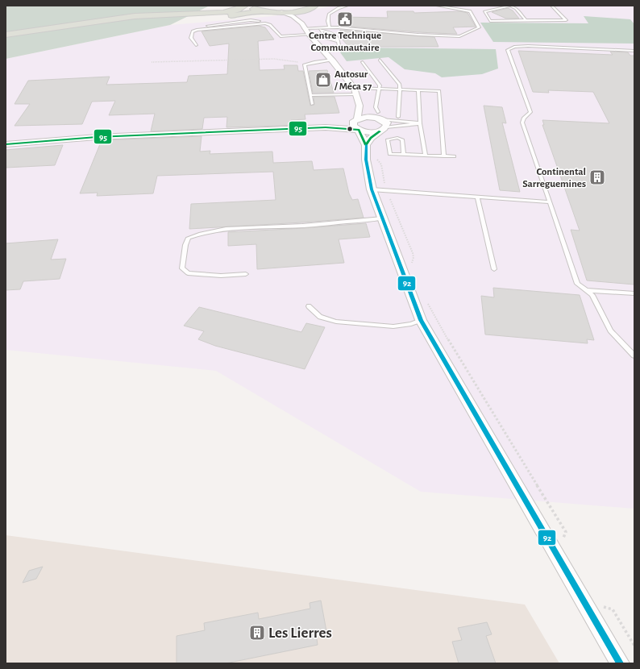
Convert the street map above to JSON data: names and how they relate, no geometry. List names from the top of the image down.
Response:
{
  "places": {
    "public building": ["Centre Technique Communautaire"],
    "shop": ["Autosur / Méca 57"],
    "building": ["Continental Sarreguemines", "Les Lierres"]
  },
  "lines": ["transit line 95", "transit line 92"]
}
